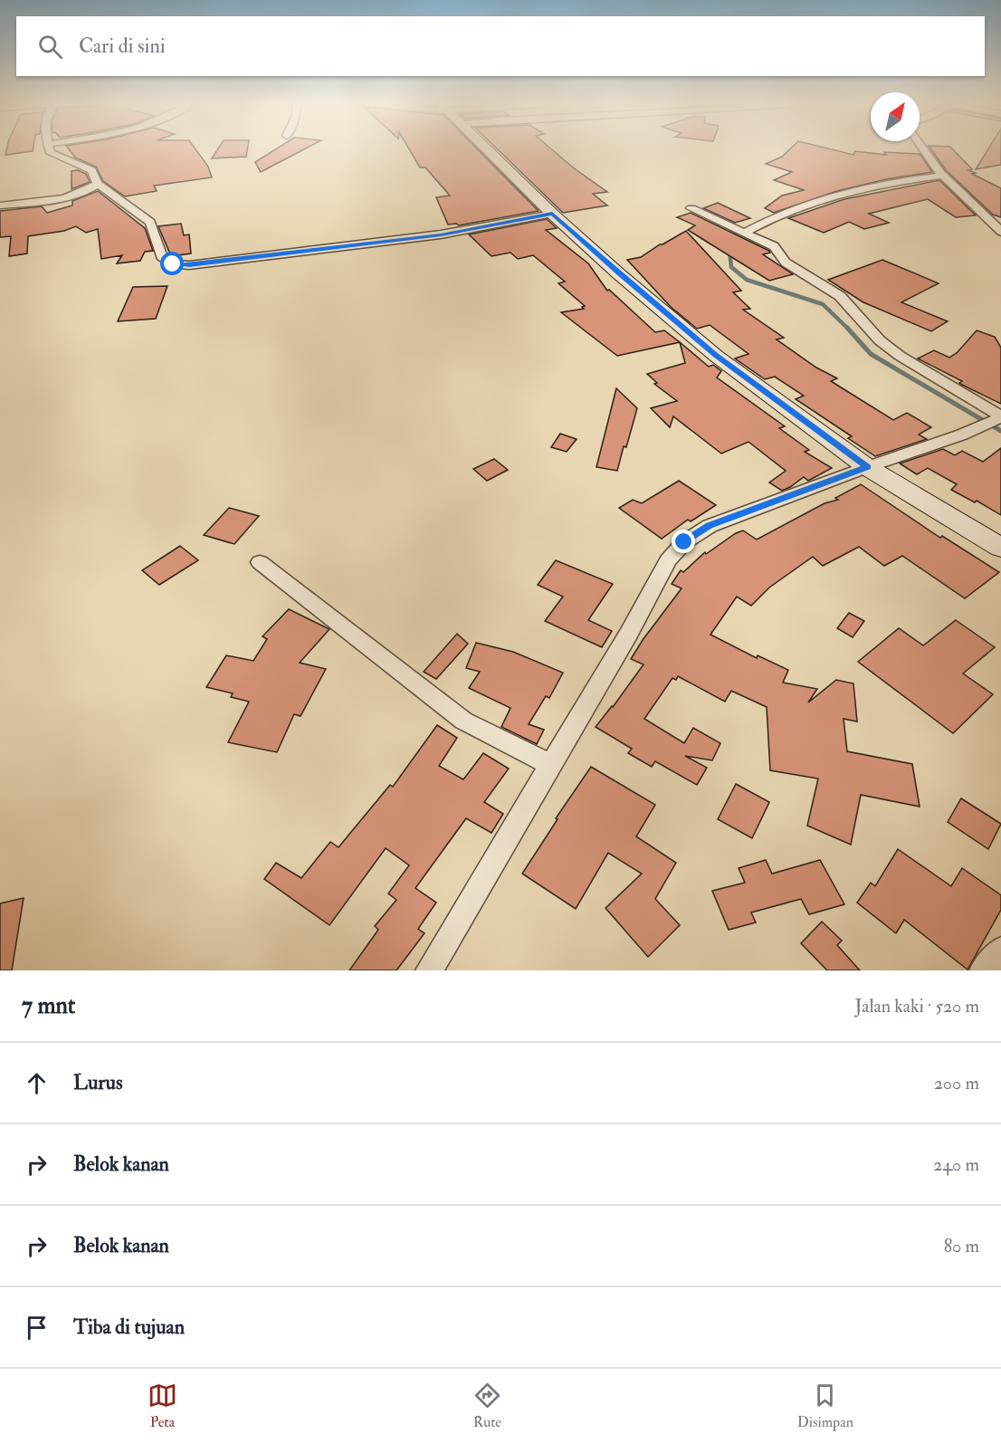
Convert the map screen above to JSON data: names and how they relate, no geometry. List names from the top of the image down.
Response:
{
  "north": "top right",
  "page": {
    "search": "Cari di sini",
    "heading": ["7 mnt", "Jalan kaki · 520 m"],
    "list": [
      ["Lurus", "200 m"],
      ["Belok kanan", "240 m"],
      ["Belok kanan", "80 m"],
      "Tiba di tujuan"
    ],
    "nav": ["Peta", "Rute", "Disimpan"]
  }
}
